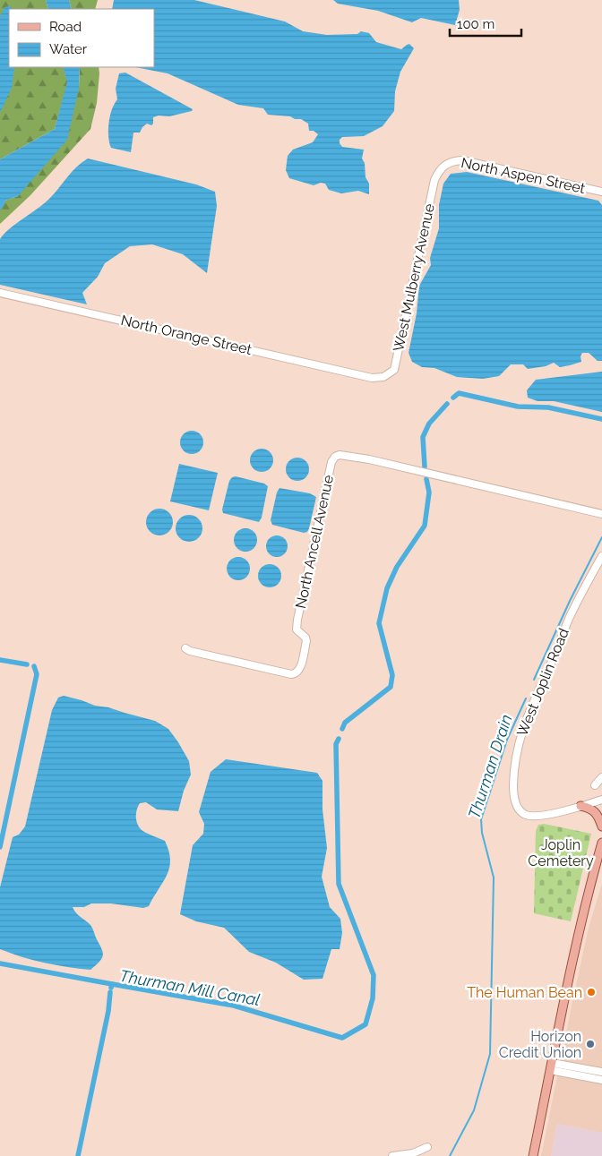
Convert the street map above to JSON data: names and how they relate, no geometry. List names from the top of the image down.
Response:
{
  "streets": {
    "street": [
      "North Aspen Street",
      "West Mulberry Avenue",
      "North Orange Street",
      "North Ancell Avenue",
      "West Joplin Road"
    ]
  },
  "crossings": [
    ["North Aspen Street", "West Mulberry Avenue"],
    ["West Mulberry Avenue", "North Orange Street"]
  ],
  "water": ["Thurman Drain", "Thurman Mill Canal"],
  "parks": ["Joplin Cemetery"],
  "places": ["The Human Bean", "Horizon Credit Union"],
  "legend": ["Road", "Water"],
  "scale_bar": "100 m"
}
